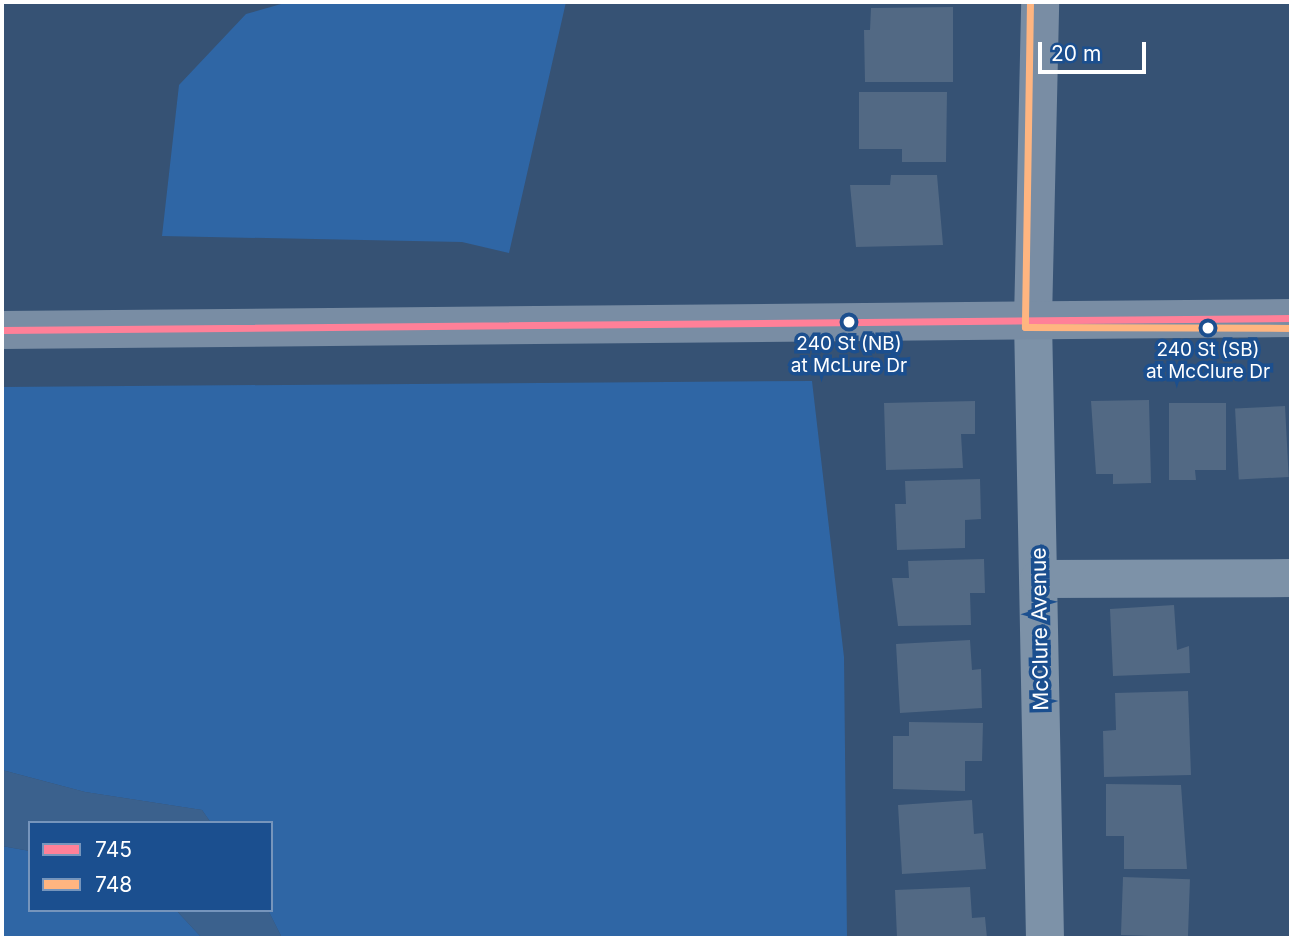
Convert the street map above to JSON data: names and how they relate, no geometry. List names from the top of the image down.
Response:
{
  "streets": {
    "street": ["McClure Avenue"]
  },
  "places": ["240 St (NB) at McLure Dr", "240 St (SB) at McClure Dr"],
  "lines": ["transit line 748", "transit line 745"],
  "legend": ["745", "748"],
  "scale_bar": "20 m"
}
